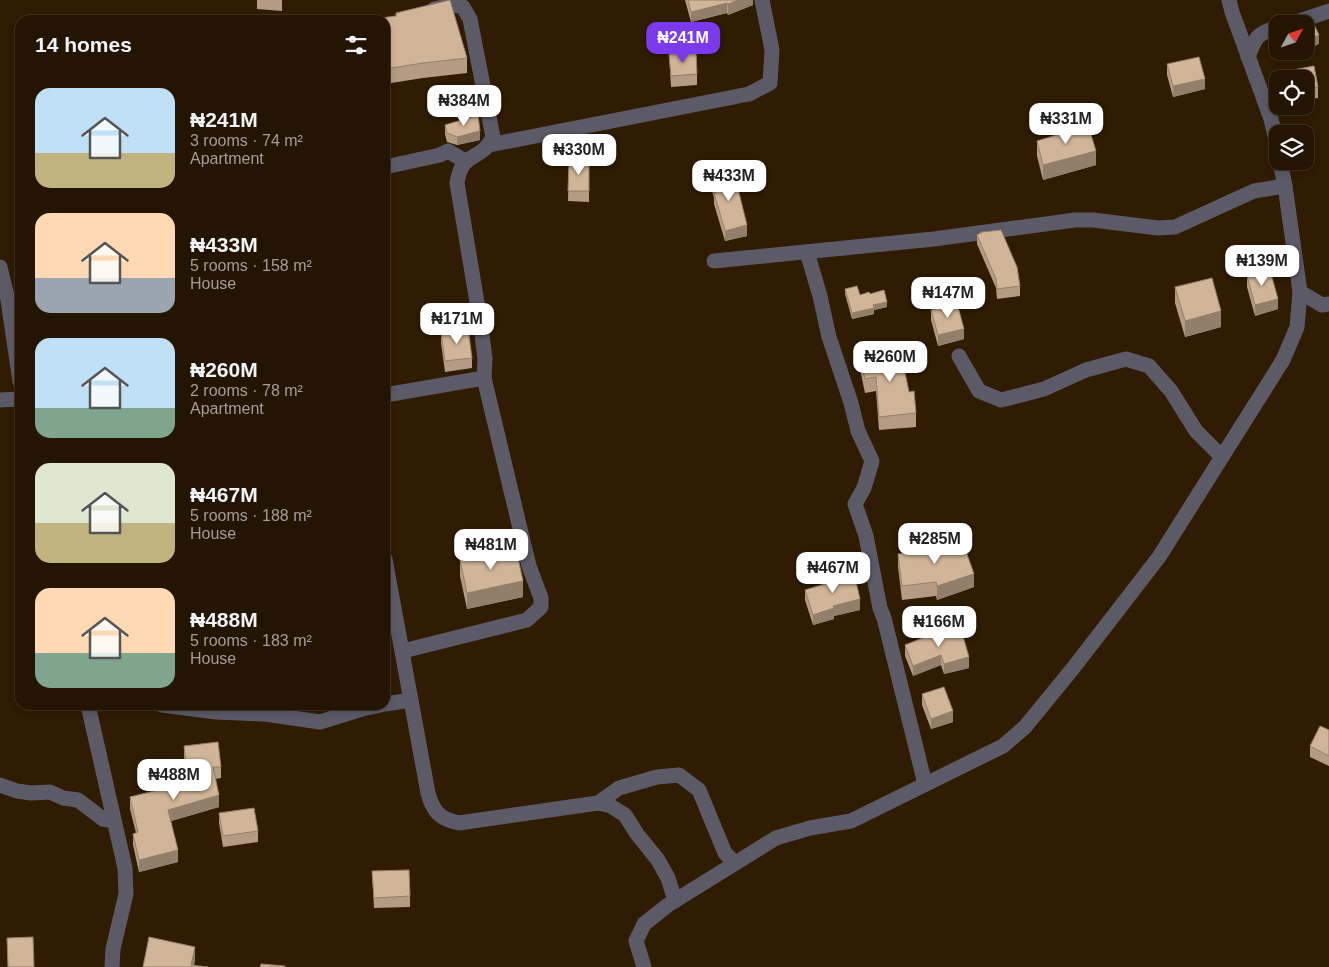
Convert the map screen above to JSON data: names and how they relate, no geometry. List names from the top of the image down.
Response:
{
  "north": "top right",
  "page": {
    "heading": "14 homes",
    "price": [
      "₦241M",
      "₦384M",
      "₦331M",
      "₦330M",
      "₦433M",
      "₦139M",
      "₦147M",
      "₦171M",
      "₦260M",
      "₦285M",
      "₦481M",
      "₦467M",
      "₦166M",
      "₦488M"
    ],
    "list": [
      {
        "name": "₦241M",
        "note": "3 rooms · 74 m² · Apartment"
      },
      {
        "name": "₦433M",
        "note": "5 rooms · 158 m² · House"
      },
      {
        "name": "₦260M",
        "note": "2 rooms · 78 m² · Apartment"
      },
      {
        "name": "₦467M",
        "note": "5 rooms · 188 m² · House"
      },
      {
        "name": "₦488M",
        "note": "5 rooms · 183 m² · House"
      }
    ]
  }
}
